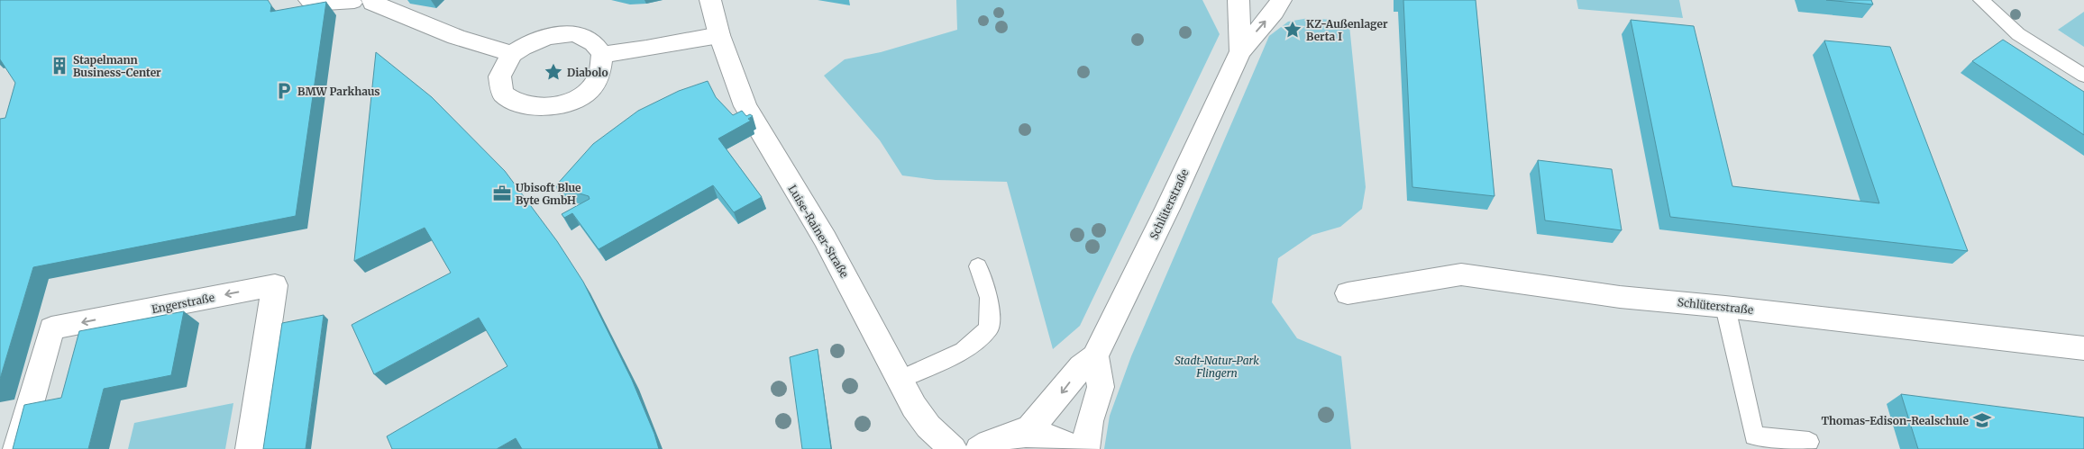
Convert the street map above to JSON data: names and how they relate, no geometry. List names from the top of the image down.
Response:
{
  "streets": {
    "street": ["Schlüterstraße", "Luise-Rainer-Straße", "Engerstraße"]
  },
  "parks": ["Stadt-Natur-Park Flingern"],
  "places": {
    "place": ["KZ-Außenlager Berta I", "Diabolo"],
    "building": ["Stapelmann Business-Center"],
    "parking": ["BMW Parkhaus"],
    "office": ["Ubisoft Blue Byte GmbH"],
    "school or university": ["Thomas-Edison-Realschule"]
  }
}
